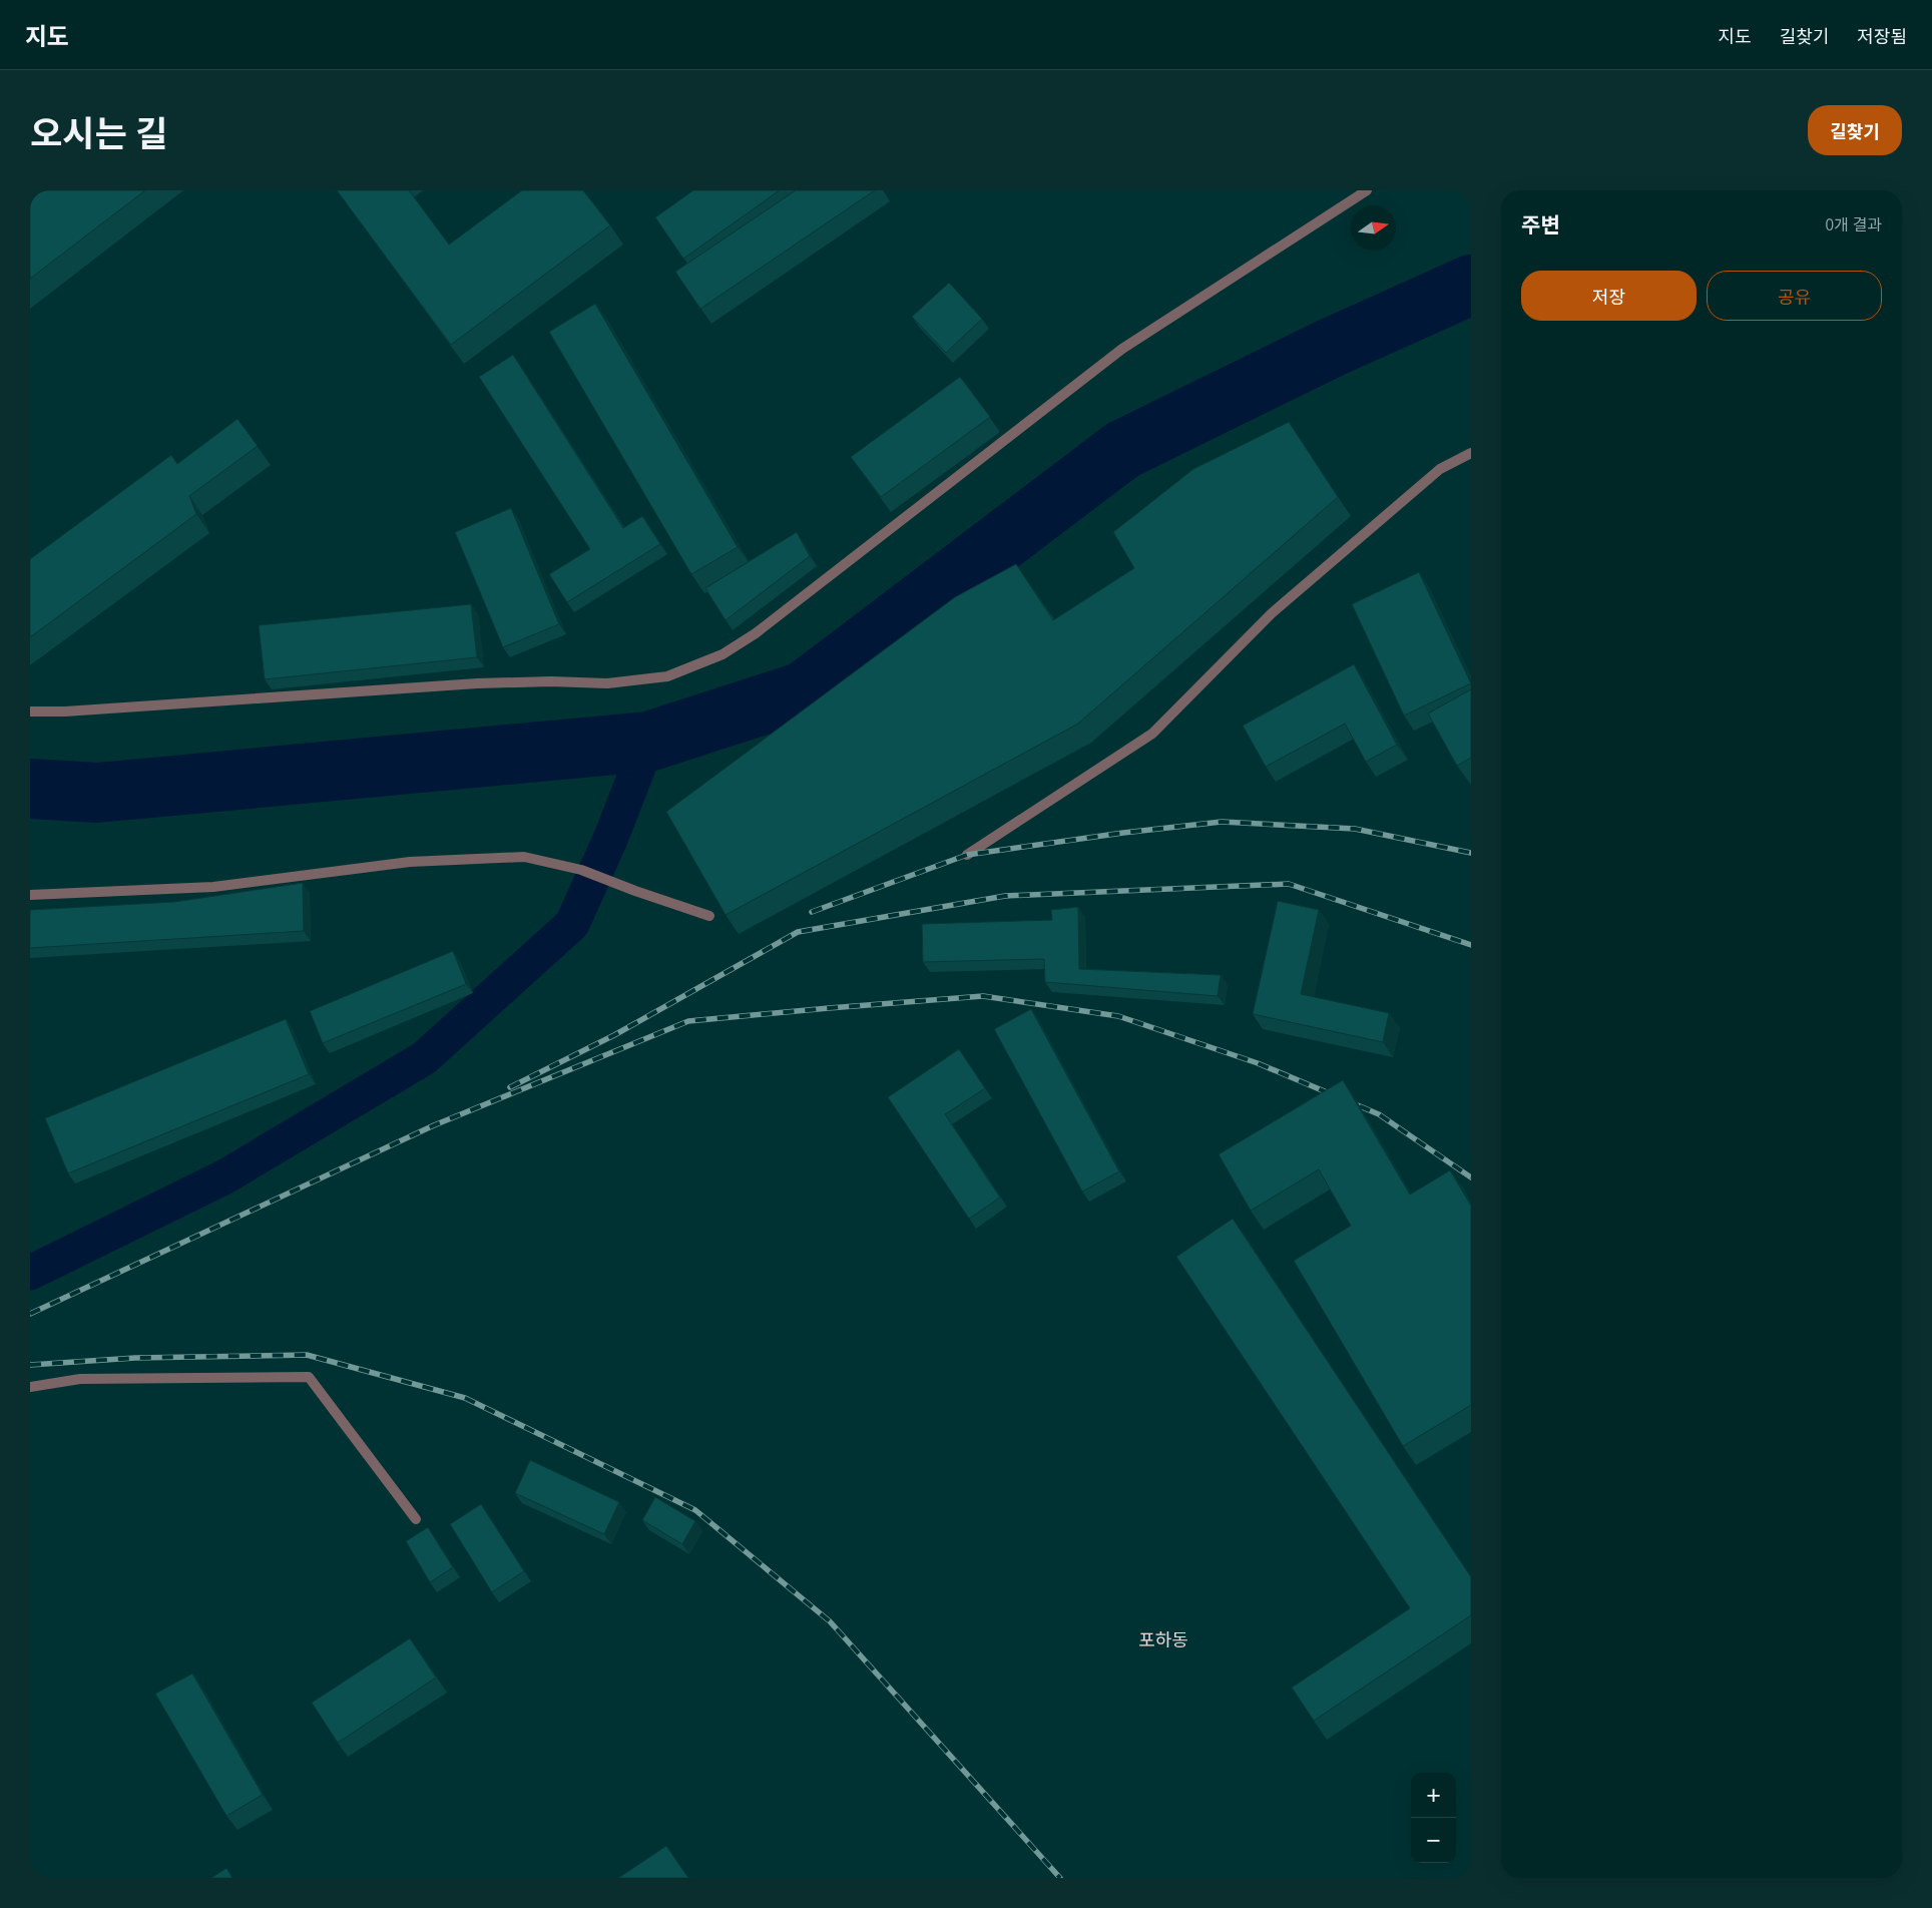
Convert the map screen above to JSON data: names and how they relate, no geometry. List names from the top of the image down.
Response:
{
  "districts": ["포하동"],
  "north": "right",
  "page": {
    "header": "지도",
    "nav": ["지도", "길찾기", "저장됨"],
    "title": "오시는 길",
    "buttons": [
      "길찾기",
      ["저장", "공유"]
    ],
    "heading": ["주변", "0개 결과"],
    "map_buttons": ["+", "−"]
  }
}
